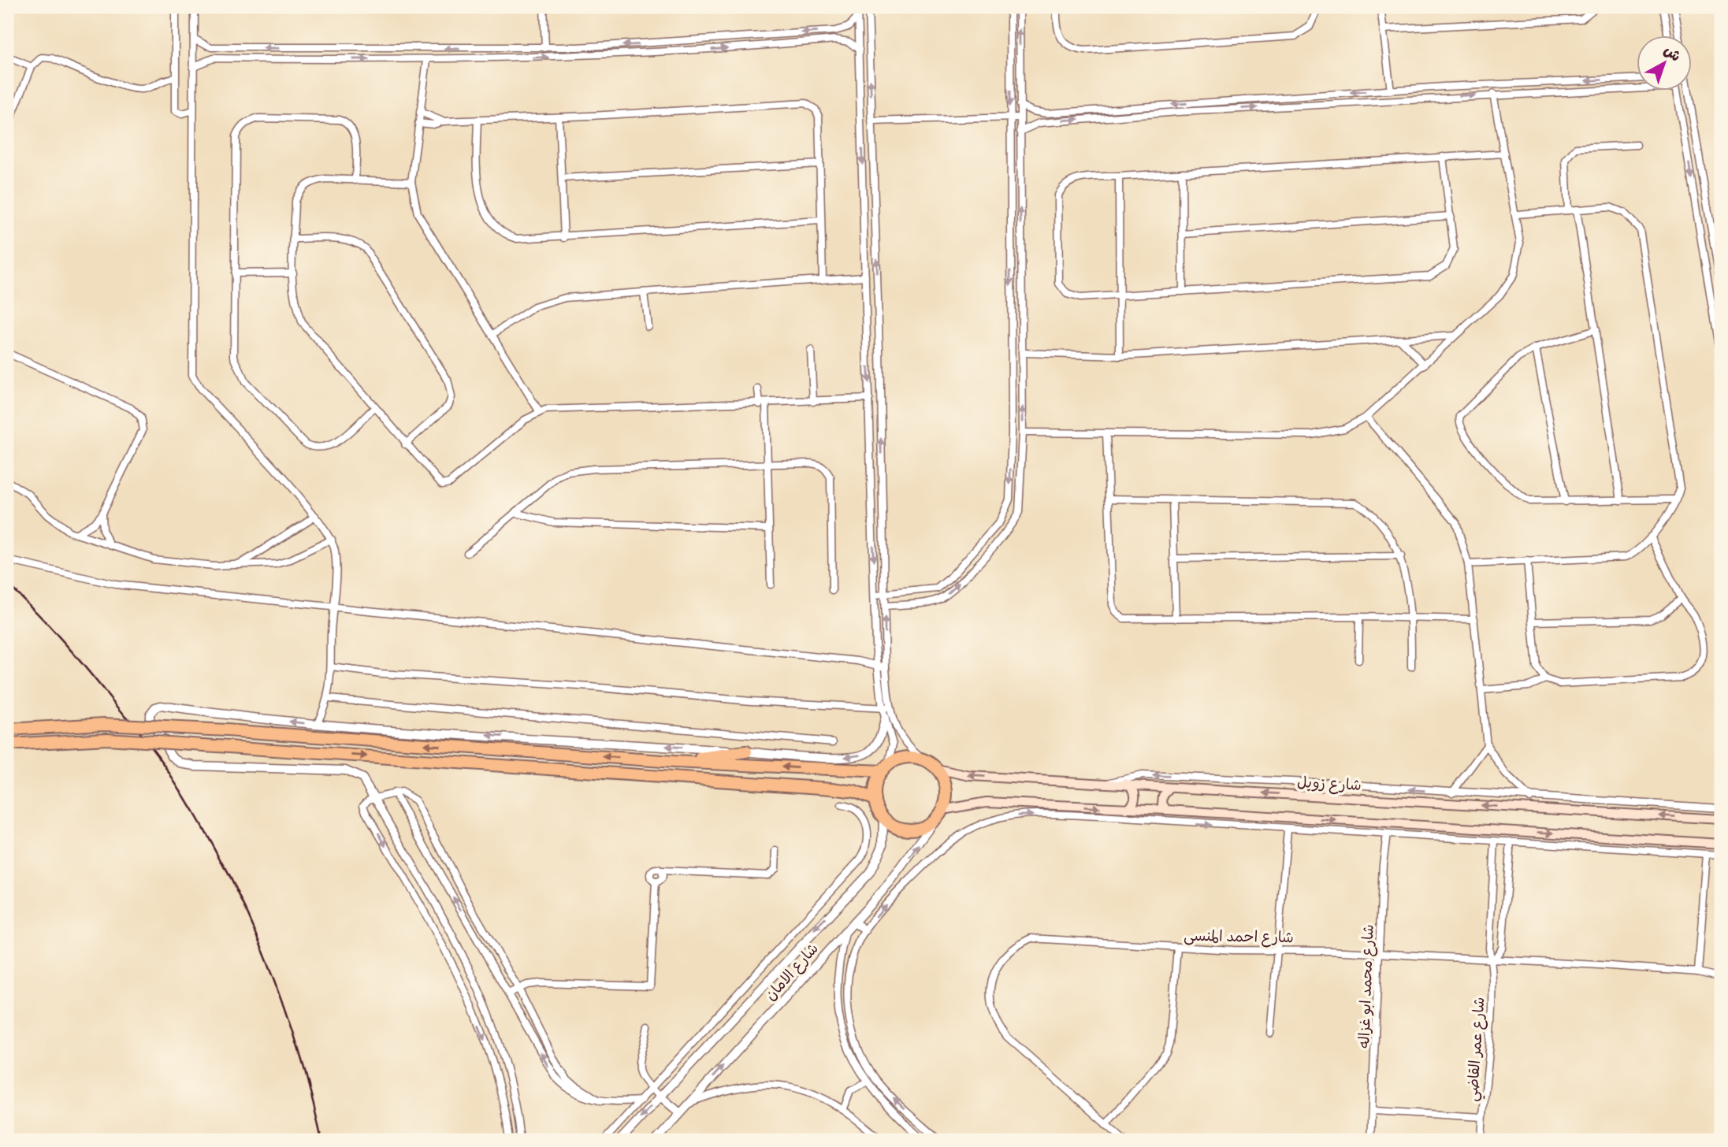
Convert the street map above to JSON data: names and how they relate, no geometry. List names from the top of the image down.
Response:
{
  "streets": {
    "main road": ["شارع زويل"],
    "street": [
      "شارع احمد المنسى",
      "شارع الامان",
      "شارع محمد ابو غزاله",
      "شارع عمر القاضي"
    ]
  },
  "crossings": [
    ["شارع زويل", "شارع الامان"],
    ["شارع احمد المنسى", "شارع محمد ابو غزاله"],
    ["شارع احمد المنسى", "شارع عمر القاضي"]
  ],
  "north": "top right"
}
